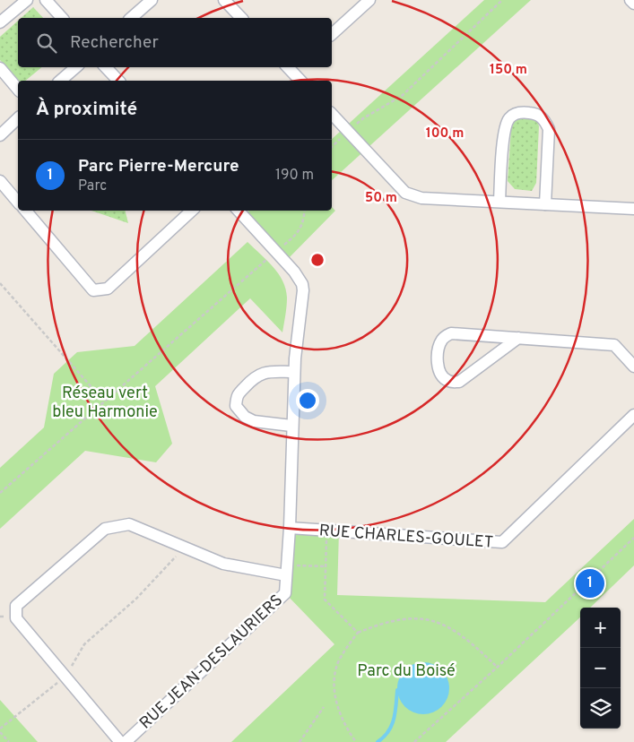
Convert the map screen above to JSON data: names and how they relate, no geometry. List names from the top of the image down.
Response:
{
  "streets": {
    "street": ["RUE CHARLES-GOULET", "RUE JEAN-DESLAURIERS"]
  },
  "crossings": [
    ["RUE CHARLES-GOULET", "RUE JEAN-DESLAURIERS"]
  ],
  "parks": ["Réseau vert bleu Harmonie", "Parc du Boisé"],
  "page": {
    "search": "Rechercher",
    "heading": "À proximité",
    "list": [
      {
        "mark": "1",
        "name": "Parc Pierre-Mercure",
        "note": "Parc",
        "value": "190 m"
      }
    ],
    "pins": "1",
    "map_buttons": ["+", "−"]
  },
  "rings": ["150 m", "100 m", "50 m"]
}
